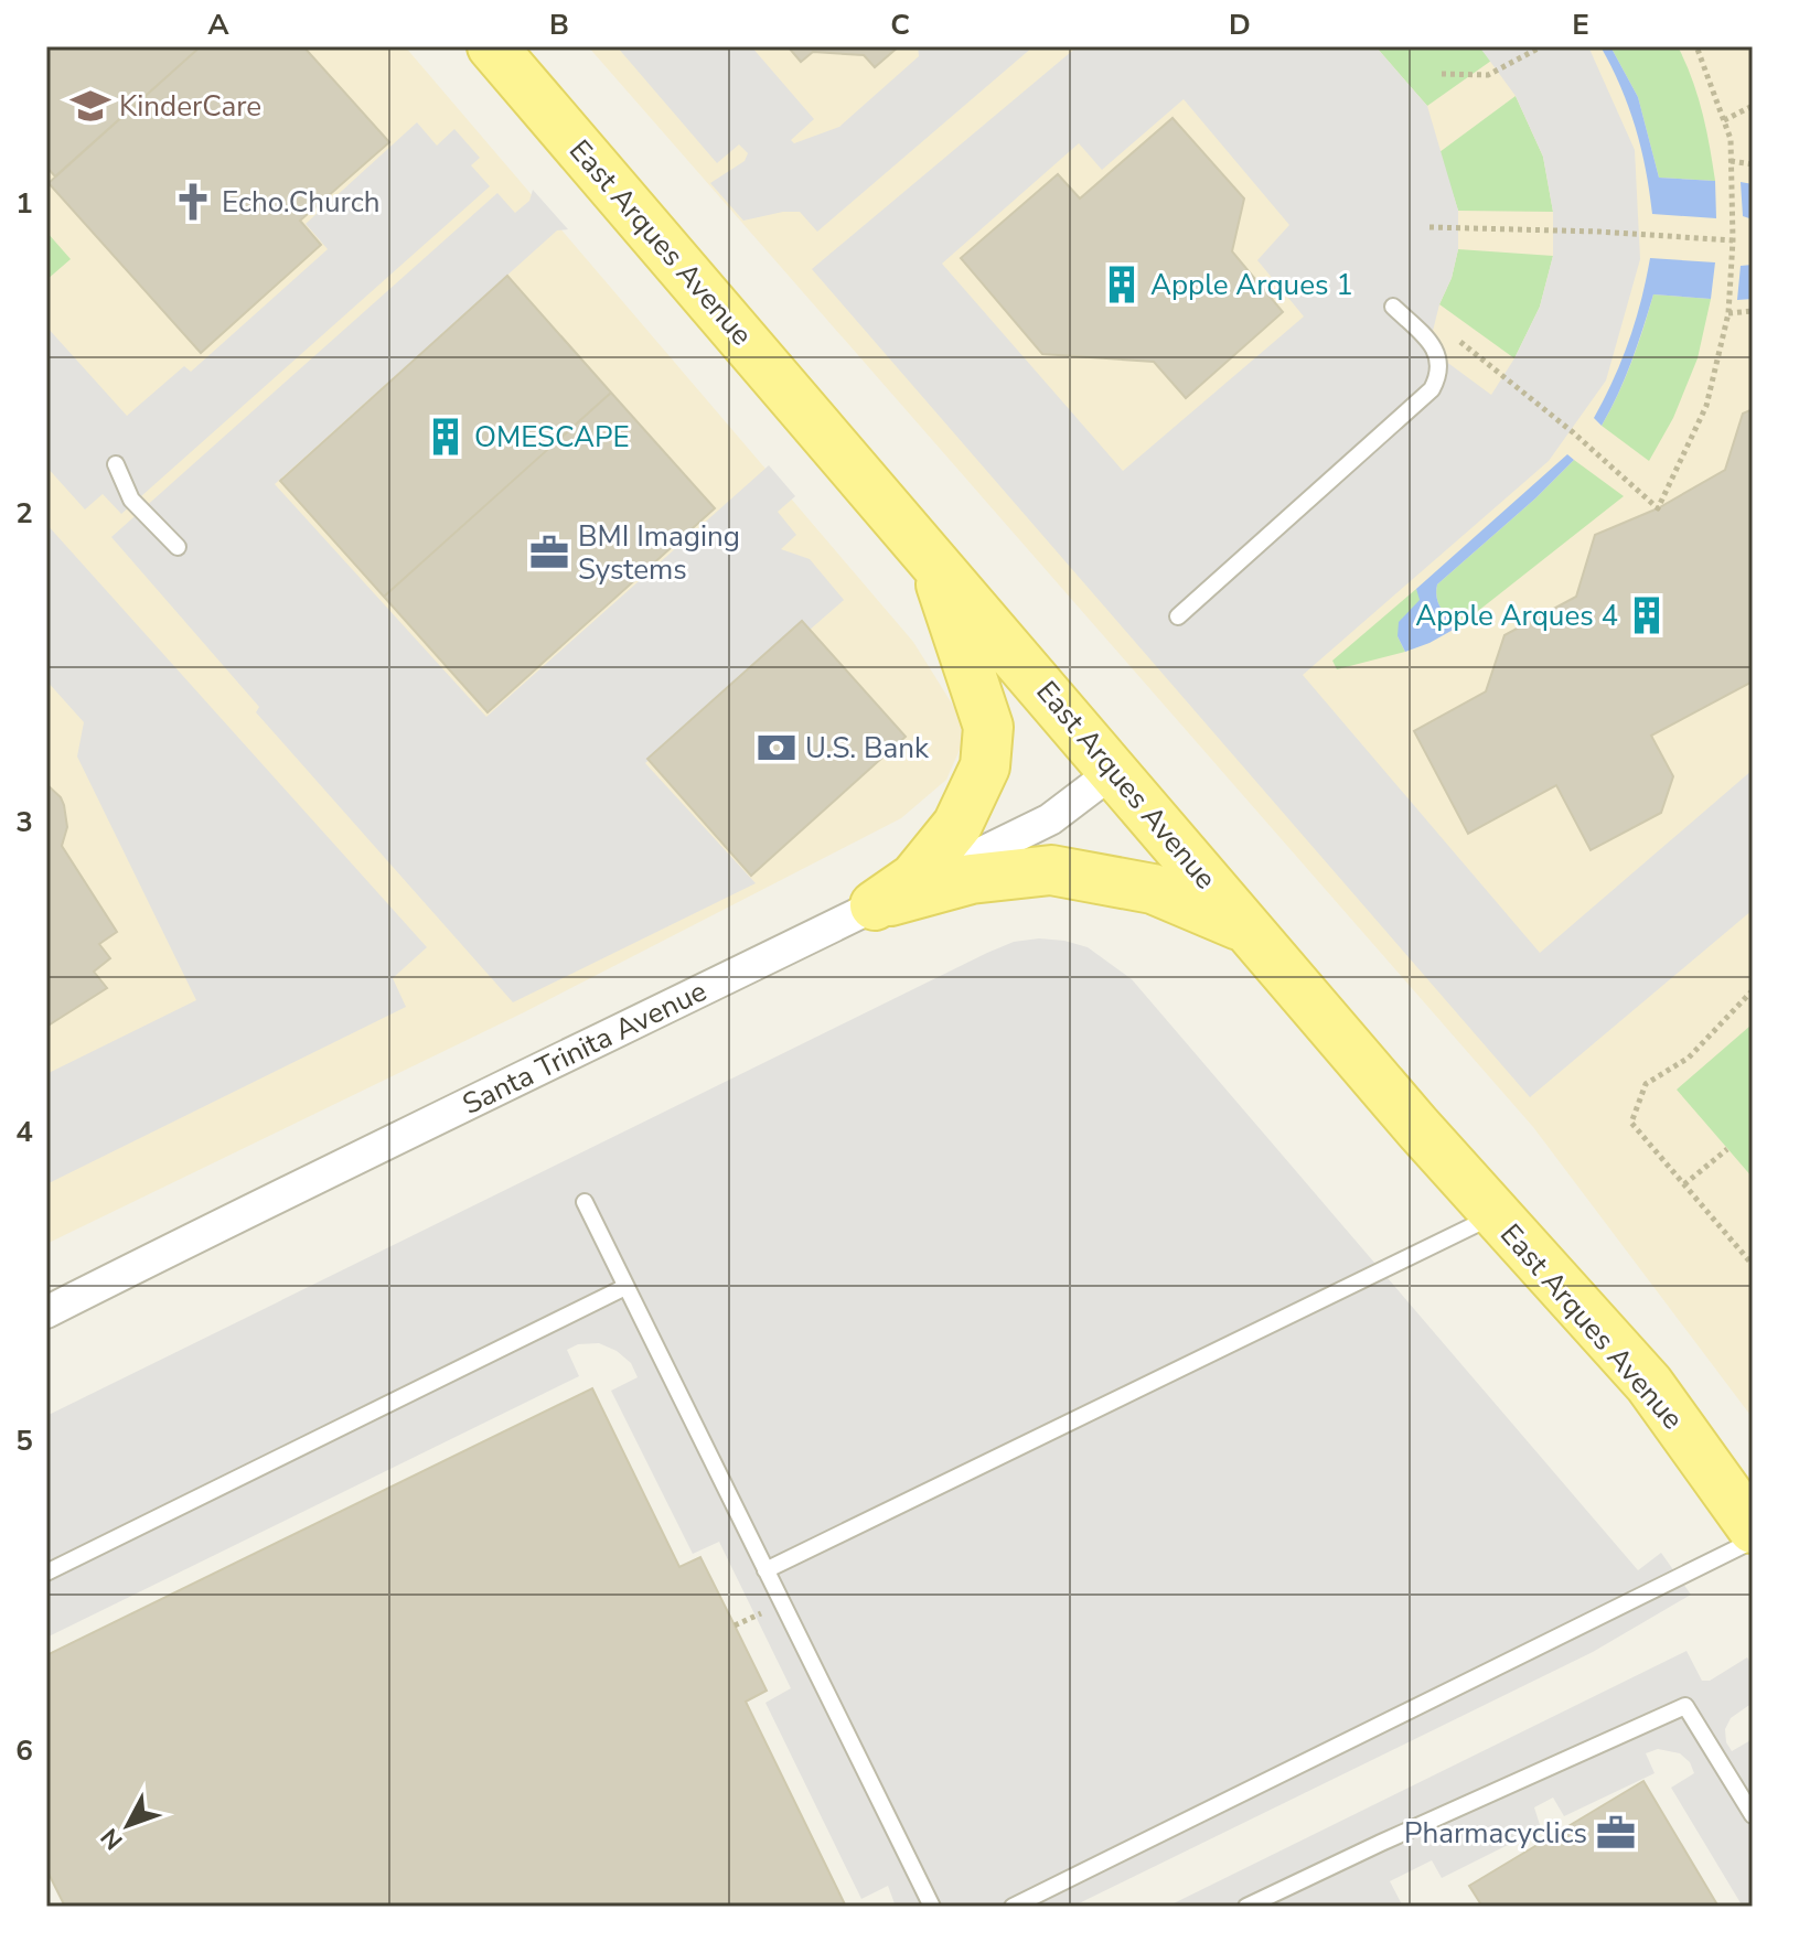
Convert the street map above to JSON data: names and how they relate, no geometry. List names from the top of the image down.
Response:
{
  "streets": {
    "main road": ["East Arques Avenue"],
    "street": ["Santa Trinita Avenue"]
  },
  "crossings": [
    ["East Arques Avenue", "Santa Trinita Avenue"]
  ],
  "places": {
    "school or university": ["KinderCare"],
    "church": ["Echo.Church"],
    "building": ["Apple Arques 1", "OMESCAPE", "Apple Arques 4"],
    "office": ["BMI Imaging Systems", "Pharmacyclics"],
    "bank": ["U.S. Bank"]
  },
  "north": "bottom left",
  "grid": {
    "columns": [
      "A",
      "B",
      "C",
      "D",
      "E"
    ],
    "rows": [
      "1",
      "2",
      "3",
      "4",
      "5",
      "6"
    ]
  }
}
